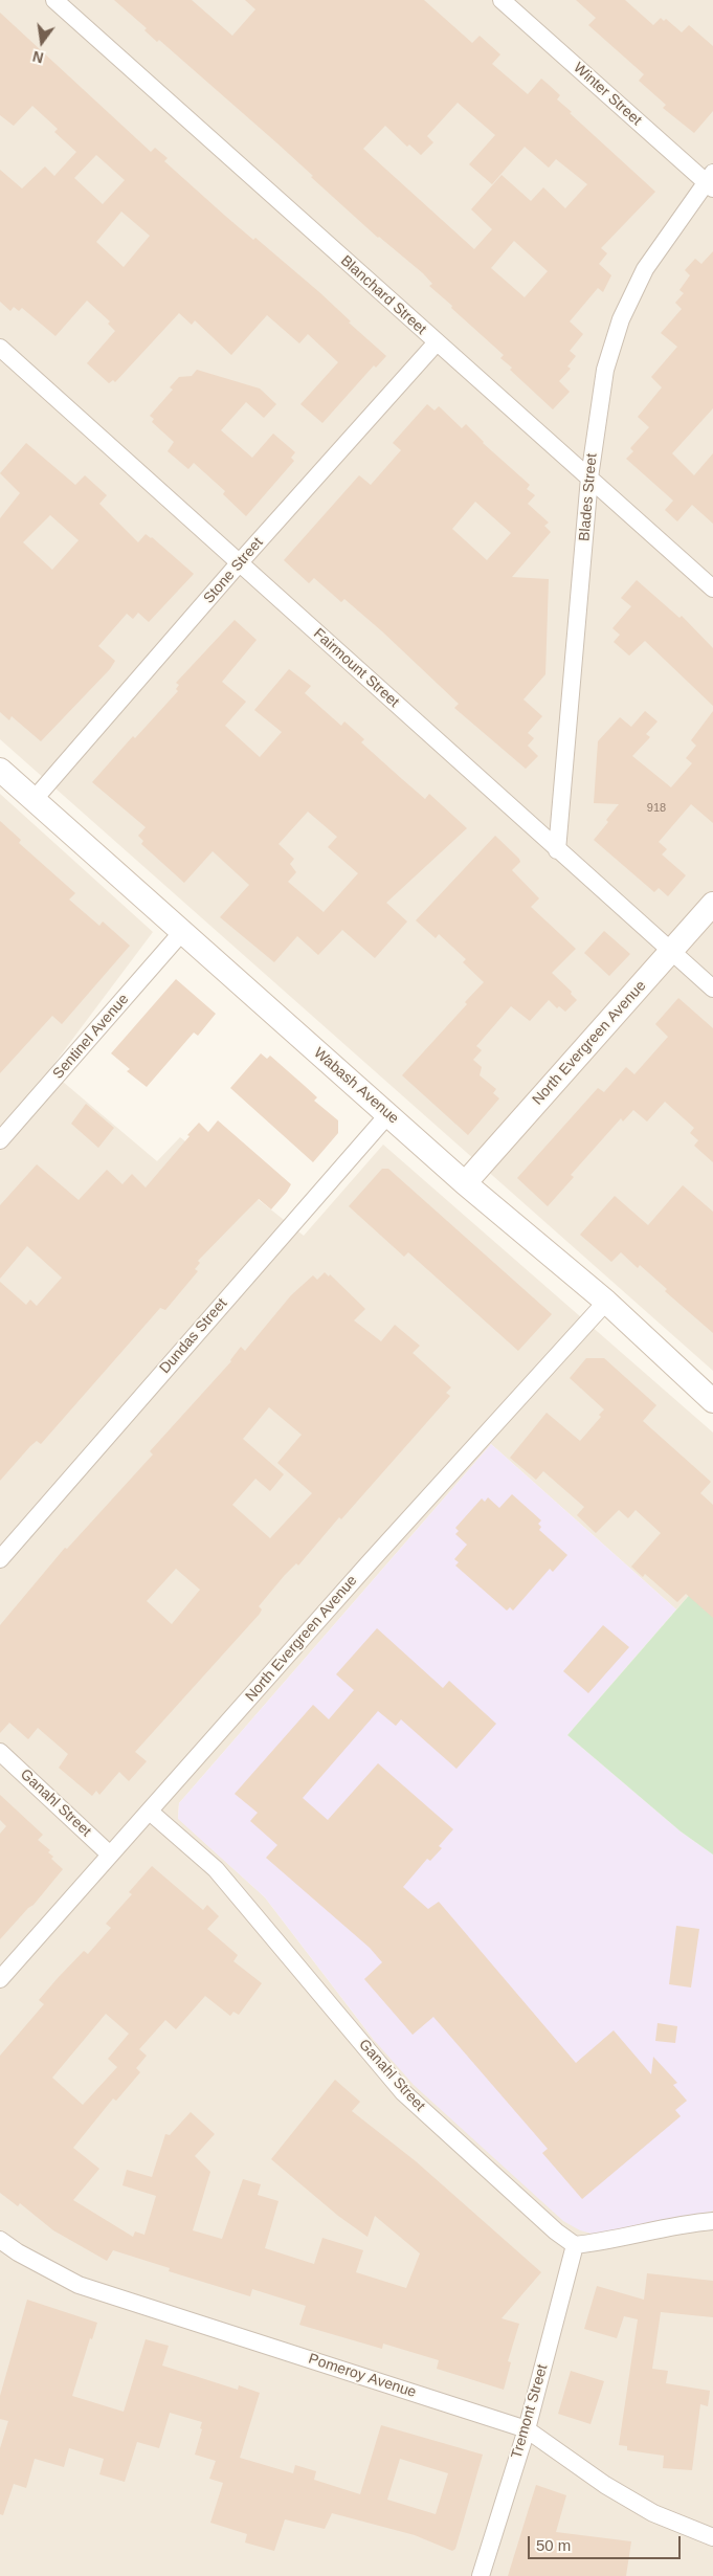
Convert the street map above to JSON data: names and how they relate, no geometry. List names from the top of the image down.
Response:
{
  "streets": {
    "street": [
      "Winter Street",
      "Blanchard Street",
      "Blades Street",
      "Stone Street",
      "Fairmount Street",
      "Sentinel Avenue",
      "North Evergreen Avenue",
      "Wabash Avenue",
      "Dundas Street",
      "Ganahl Street",
      "Pomeroy Avenue",
      "Tremont Street"
    ]
  },
  "crossings": [
    ["Winter Street", "Blades Street"],
    ["Blanchard Street", "Blades Street"],
    ["Blanchard Street", "Stone Street"],
    ["Blades Street", "Fairmount Street"],
    ["Stone Street", "Fairmount Street"],
    ["Stone Street", "Wabash Avenue"],
    ["Fairmount Street", "North Evergreen Avenue"],
    ["Sentinel Avenue", "Wabash Avenue"],
    ["North Evergreen Avenue", "Wabash Avenue"],
    ["North Evergreen Avenue", "Ganahl Street"],
    ["Wabash Avenue", "Dundas Street"],
    ["Ganahl Street", "Tremont Street"],
    ["Pomeroy Avenue", "Tremont Street"]
  ],
  "house_numbers": ["918"],
  "scale_bar": "50 m",
  "north": "bottom"
}
